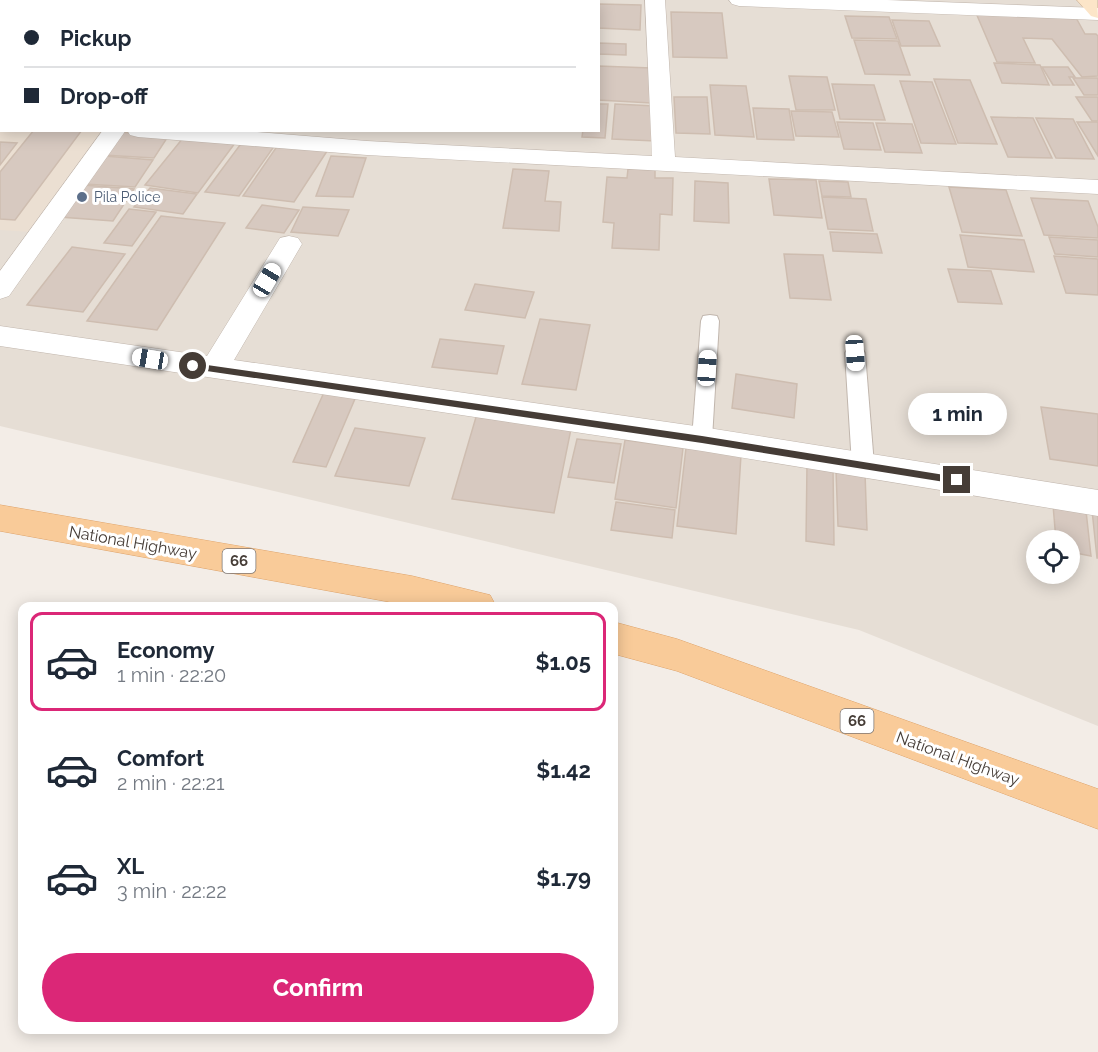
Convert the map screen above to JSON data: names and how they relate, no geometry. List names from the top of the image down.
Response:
{
  "streets": {
    "main road": ["National Highway", "66"]
  },
  "places": ["Pila Police"],
  "page": {
    "banner": ["Pickup", "Drop-off"],
    "bubble": "1 min",
    "list": [
      {
        "name": "Economy",
        "note": "1 min · 22:20",
        "value": "$1.05"
      },
      {
        "name": "Comfort",
        "note": "2 min · 22:21",
        "value": "$1.42"
      },
      {
        "name": "XL",
        "note": "3 min · 22:22",
        "value": "$1.79"
      }
    ],
    "buttons": "Confirm"
  }
}
